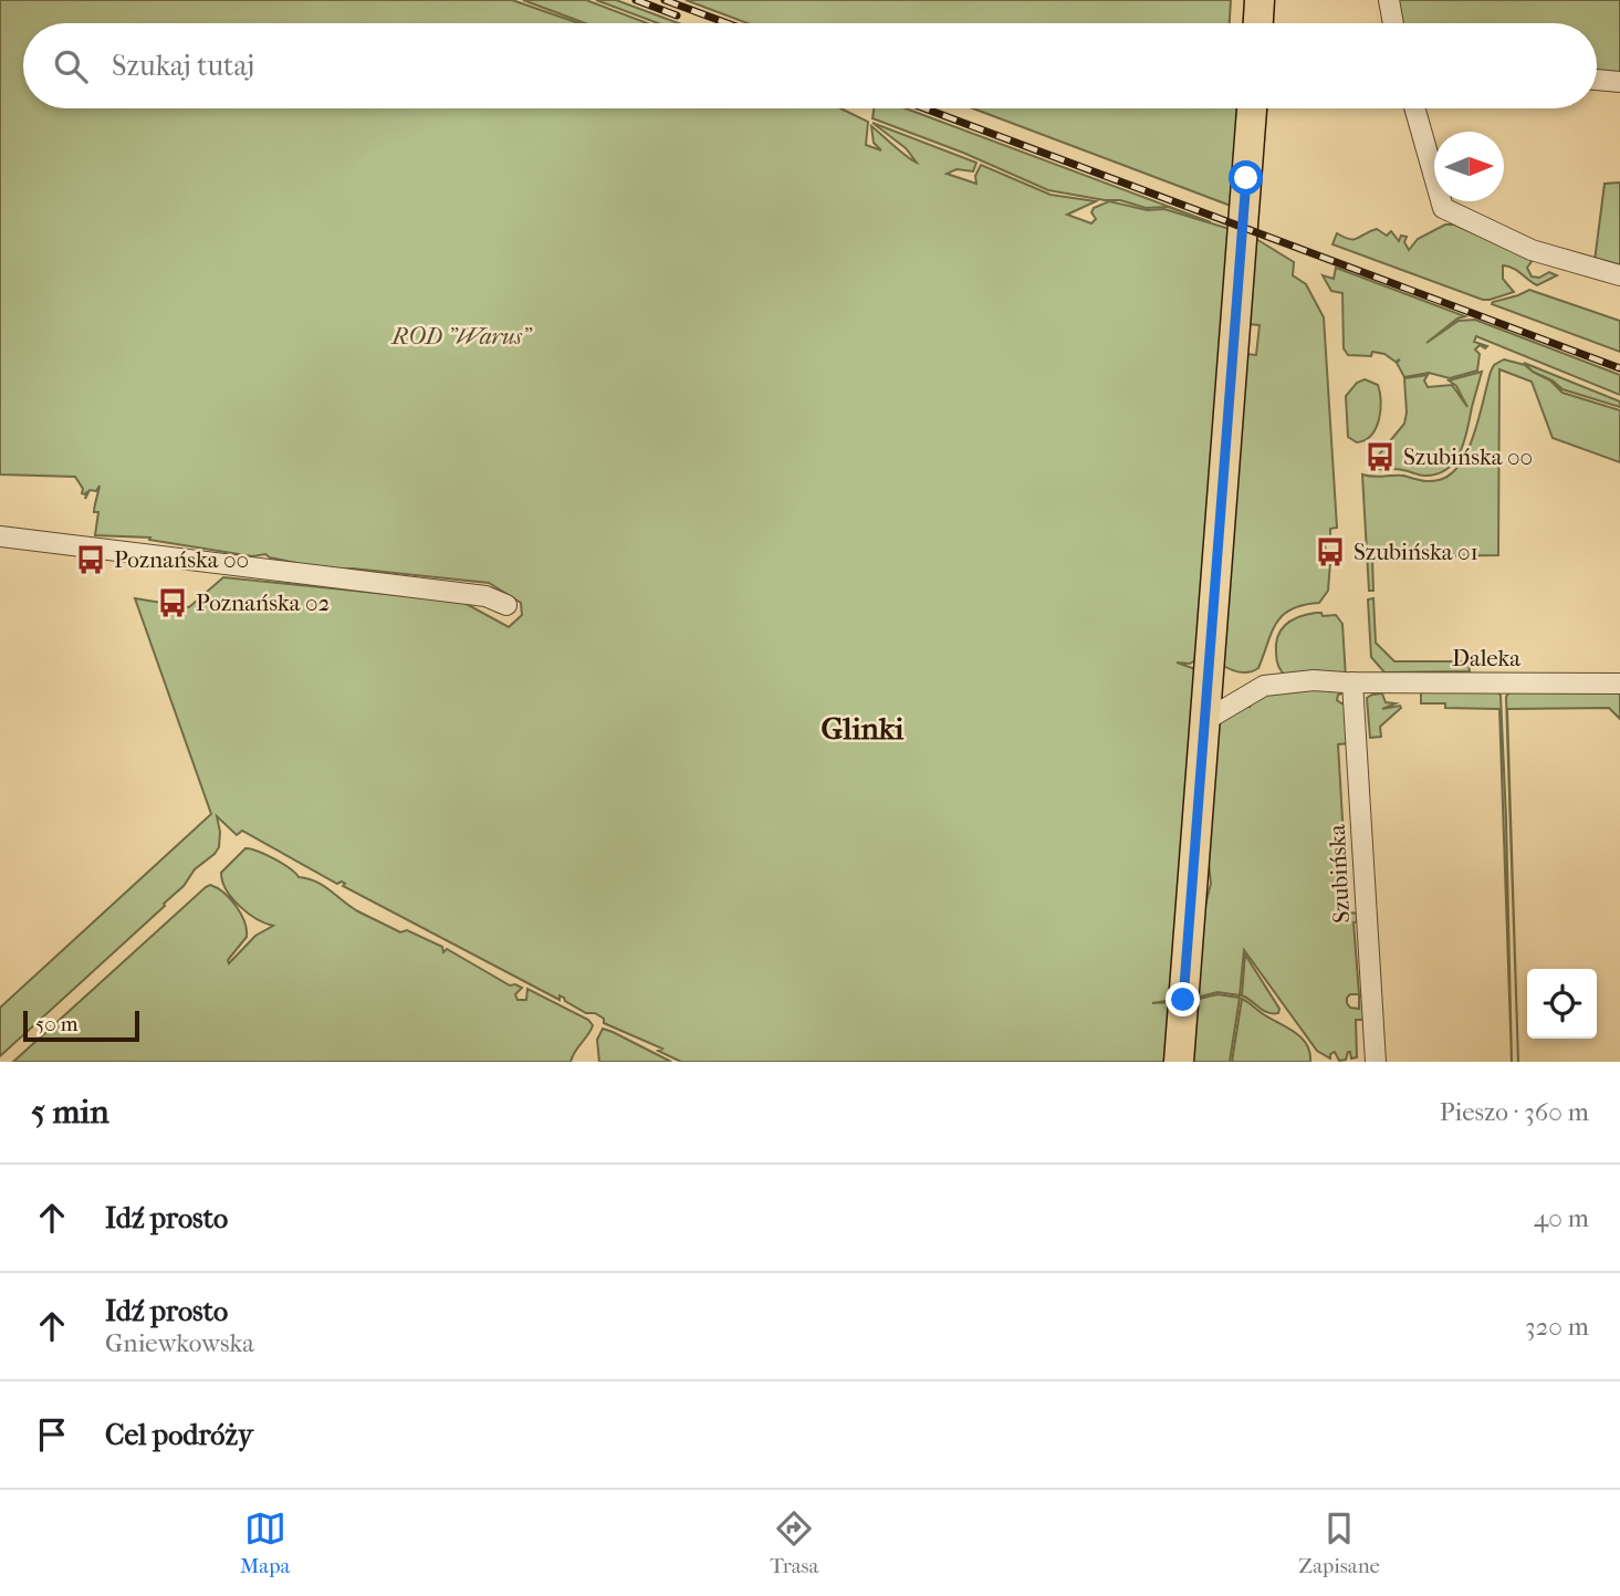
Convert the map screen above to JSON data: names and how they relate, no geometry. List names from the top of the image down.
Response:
{
  "streets": {
    "street": ["Daleka", "Szubińska"]
  },
  "crossings": [
    ["Daleka", "Szubińska"]
  ],
  "districts": ["Glinki"],
  "parks": ["ROD \"Warus\""],
  "places": {
    "bus stop": [
      "Szubińska 00",
      "Szubińska 01",
      "Poznańska 00",
      "Poznańska 02"
    ]
  },
  "scale_bar": "50 m",
  "north": "right",
  "page": {
    "search": "Szukaj tutaj",
    "scale": "50 m",
    "heading": ["5 min", "Pieszo · 360 m"],
    "list": [
      ["Idź prosto", "40 m"],
      ["Idź prosto", "Gniewkowska", "320 m"],
      "Cel podróży"
    ],
    "nav": ["Mapa", "Trasa", "Zapisane"]
  }
}
